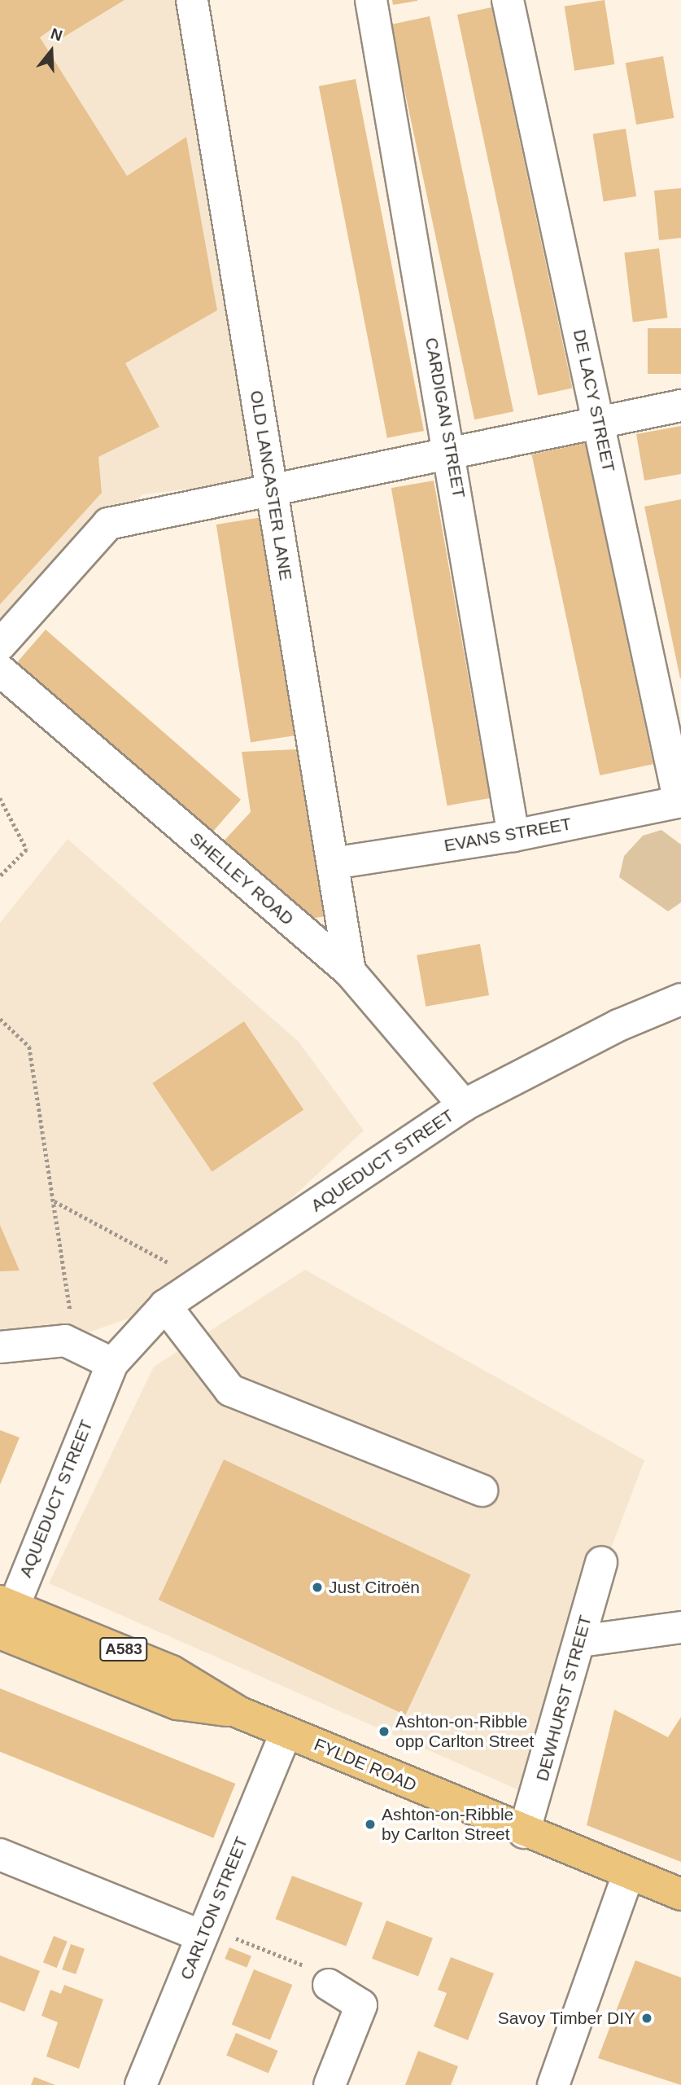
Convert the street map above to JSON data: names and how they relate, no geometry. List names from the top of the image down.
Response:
{
  "streets": {
    "main road": ["A583", "FYLDE ROAD"],
    "street": [
      "DE LACY STREET",
      "CARDIGAN STREET",
      "OLD LANCASTER LANE",
      "EVANS STREET",
      "SHELLEY ROAD",
      "AQUEDUCT STREET",
      "DEWHURST STREET",
      "CARLTON STREET"
    ]
  },
  "crossings": [
    ["DE LACY STREET", "EVANS STREET"],
    ["CARDIGAN STREET", "EVANS STREET"],
    ["OLD LANCASTER LANE", "EVANS STREET"],
    ["OLD LANCASTER LANE", "SHELLEY ROAD"],
    ["SHELLEY ROAD", "AQUEDUCT STREET"],
    ["AQUEDUCT STREET", "FYLDE ROAD"],
    ["DEWHURST STREET", "FYLDE ROAD"],
    ["FYLDE ROAD", "CARLTON STREET"]
  ],
  "places": [
    "Just Citroën",
    "Ashton-on-Ribble opp Carlton Street",
    "Ashton-on-Ribble by Carlton Street",
    "Savoy Timber DIY"
  ],
  "north": "top"
}
